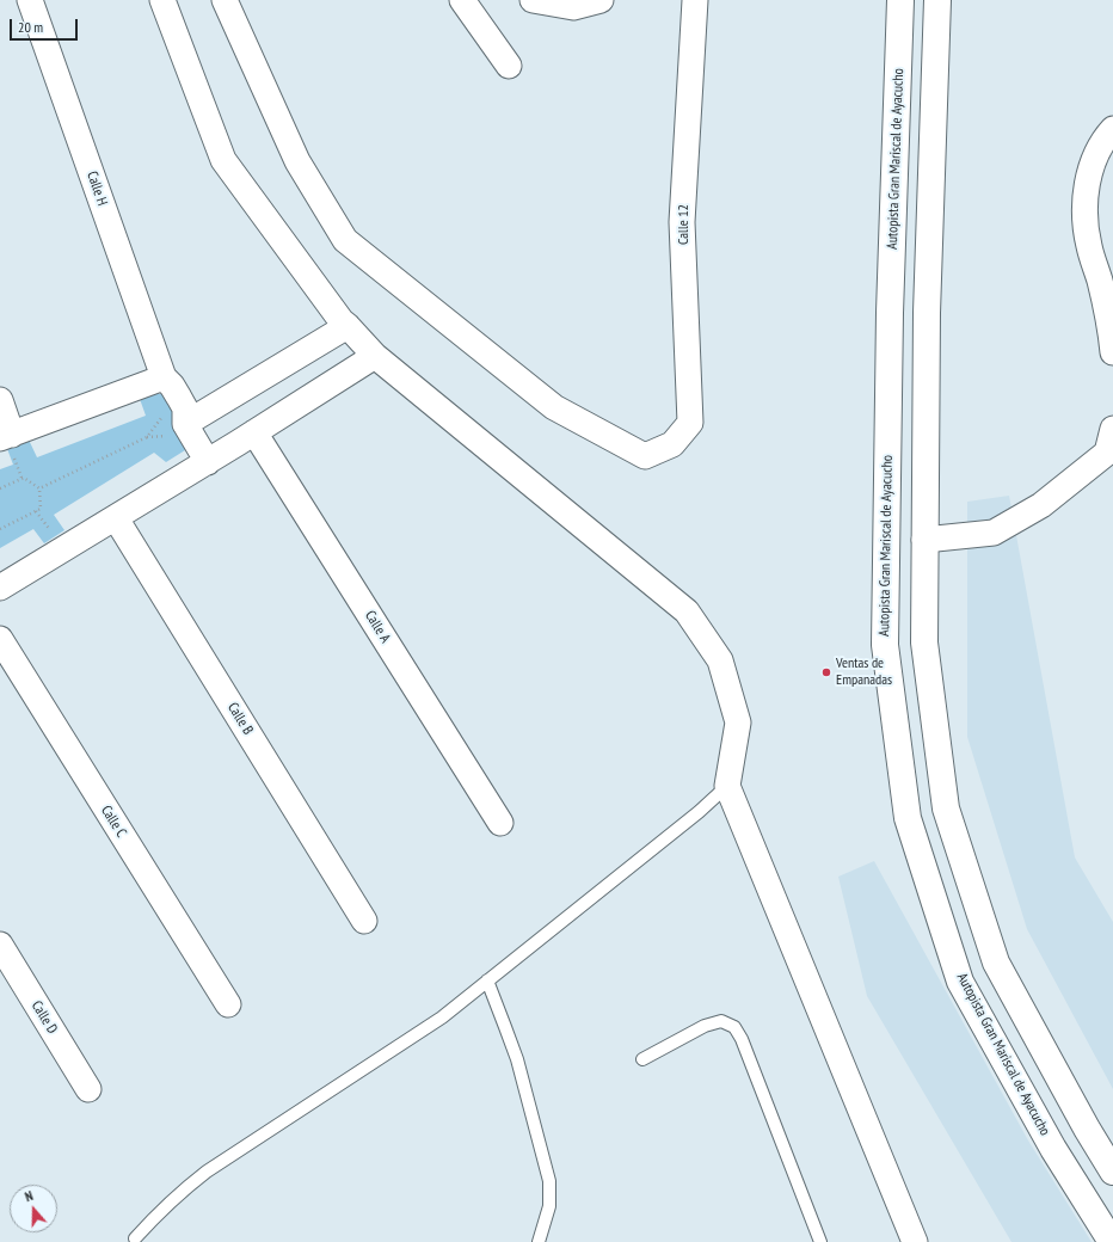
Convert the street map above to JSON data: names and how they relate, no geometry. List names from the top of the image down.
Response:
{
  "streets": {
    "highway": ["Autopista Gran Mariscal de Ayacucho"],
    "street": [
      "Calle H",
      "Calle 12",
      "Calle A",
      "Calle B",
      "Calle C",
      "Calle D"
    ]
  },
  "places": ["Ventas de Empanadas"],
  "scale_bar": "20 m",
  "north": "top"
}
